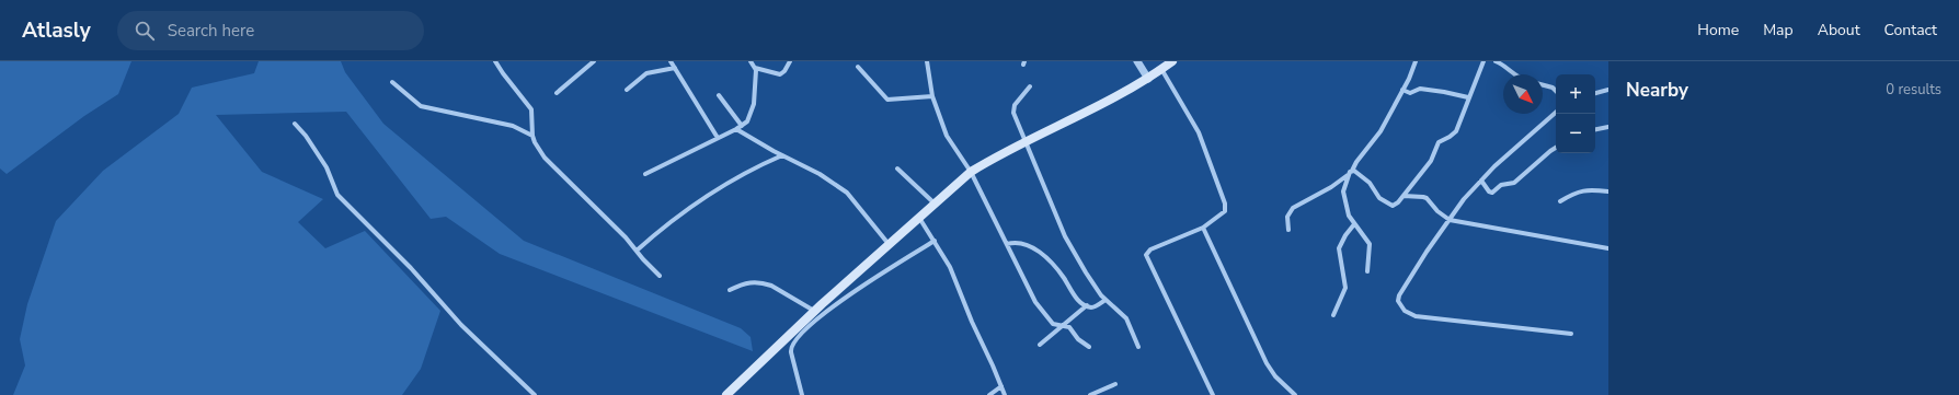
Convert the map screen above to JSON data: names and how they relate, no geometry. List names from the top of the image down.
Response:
{
  "north": "bottom right",
  "page": {
    "header": "Atlasly",
    "search": "Search here",
    "nav": [
      "Home",
      "Map",
      "About",
      "Contact"
    ],
    "heading": ["Nearby", "0 results"],
    "map_buttons": ["+", "−"]
  }
}
